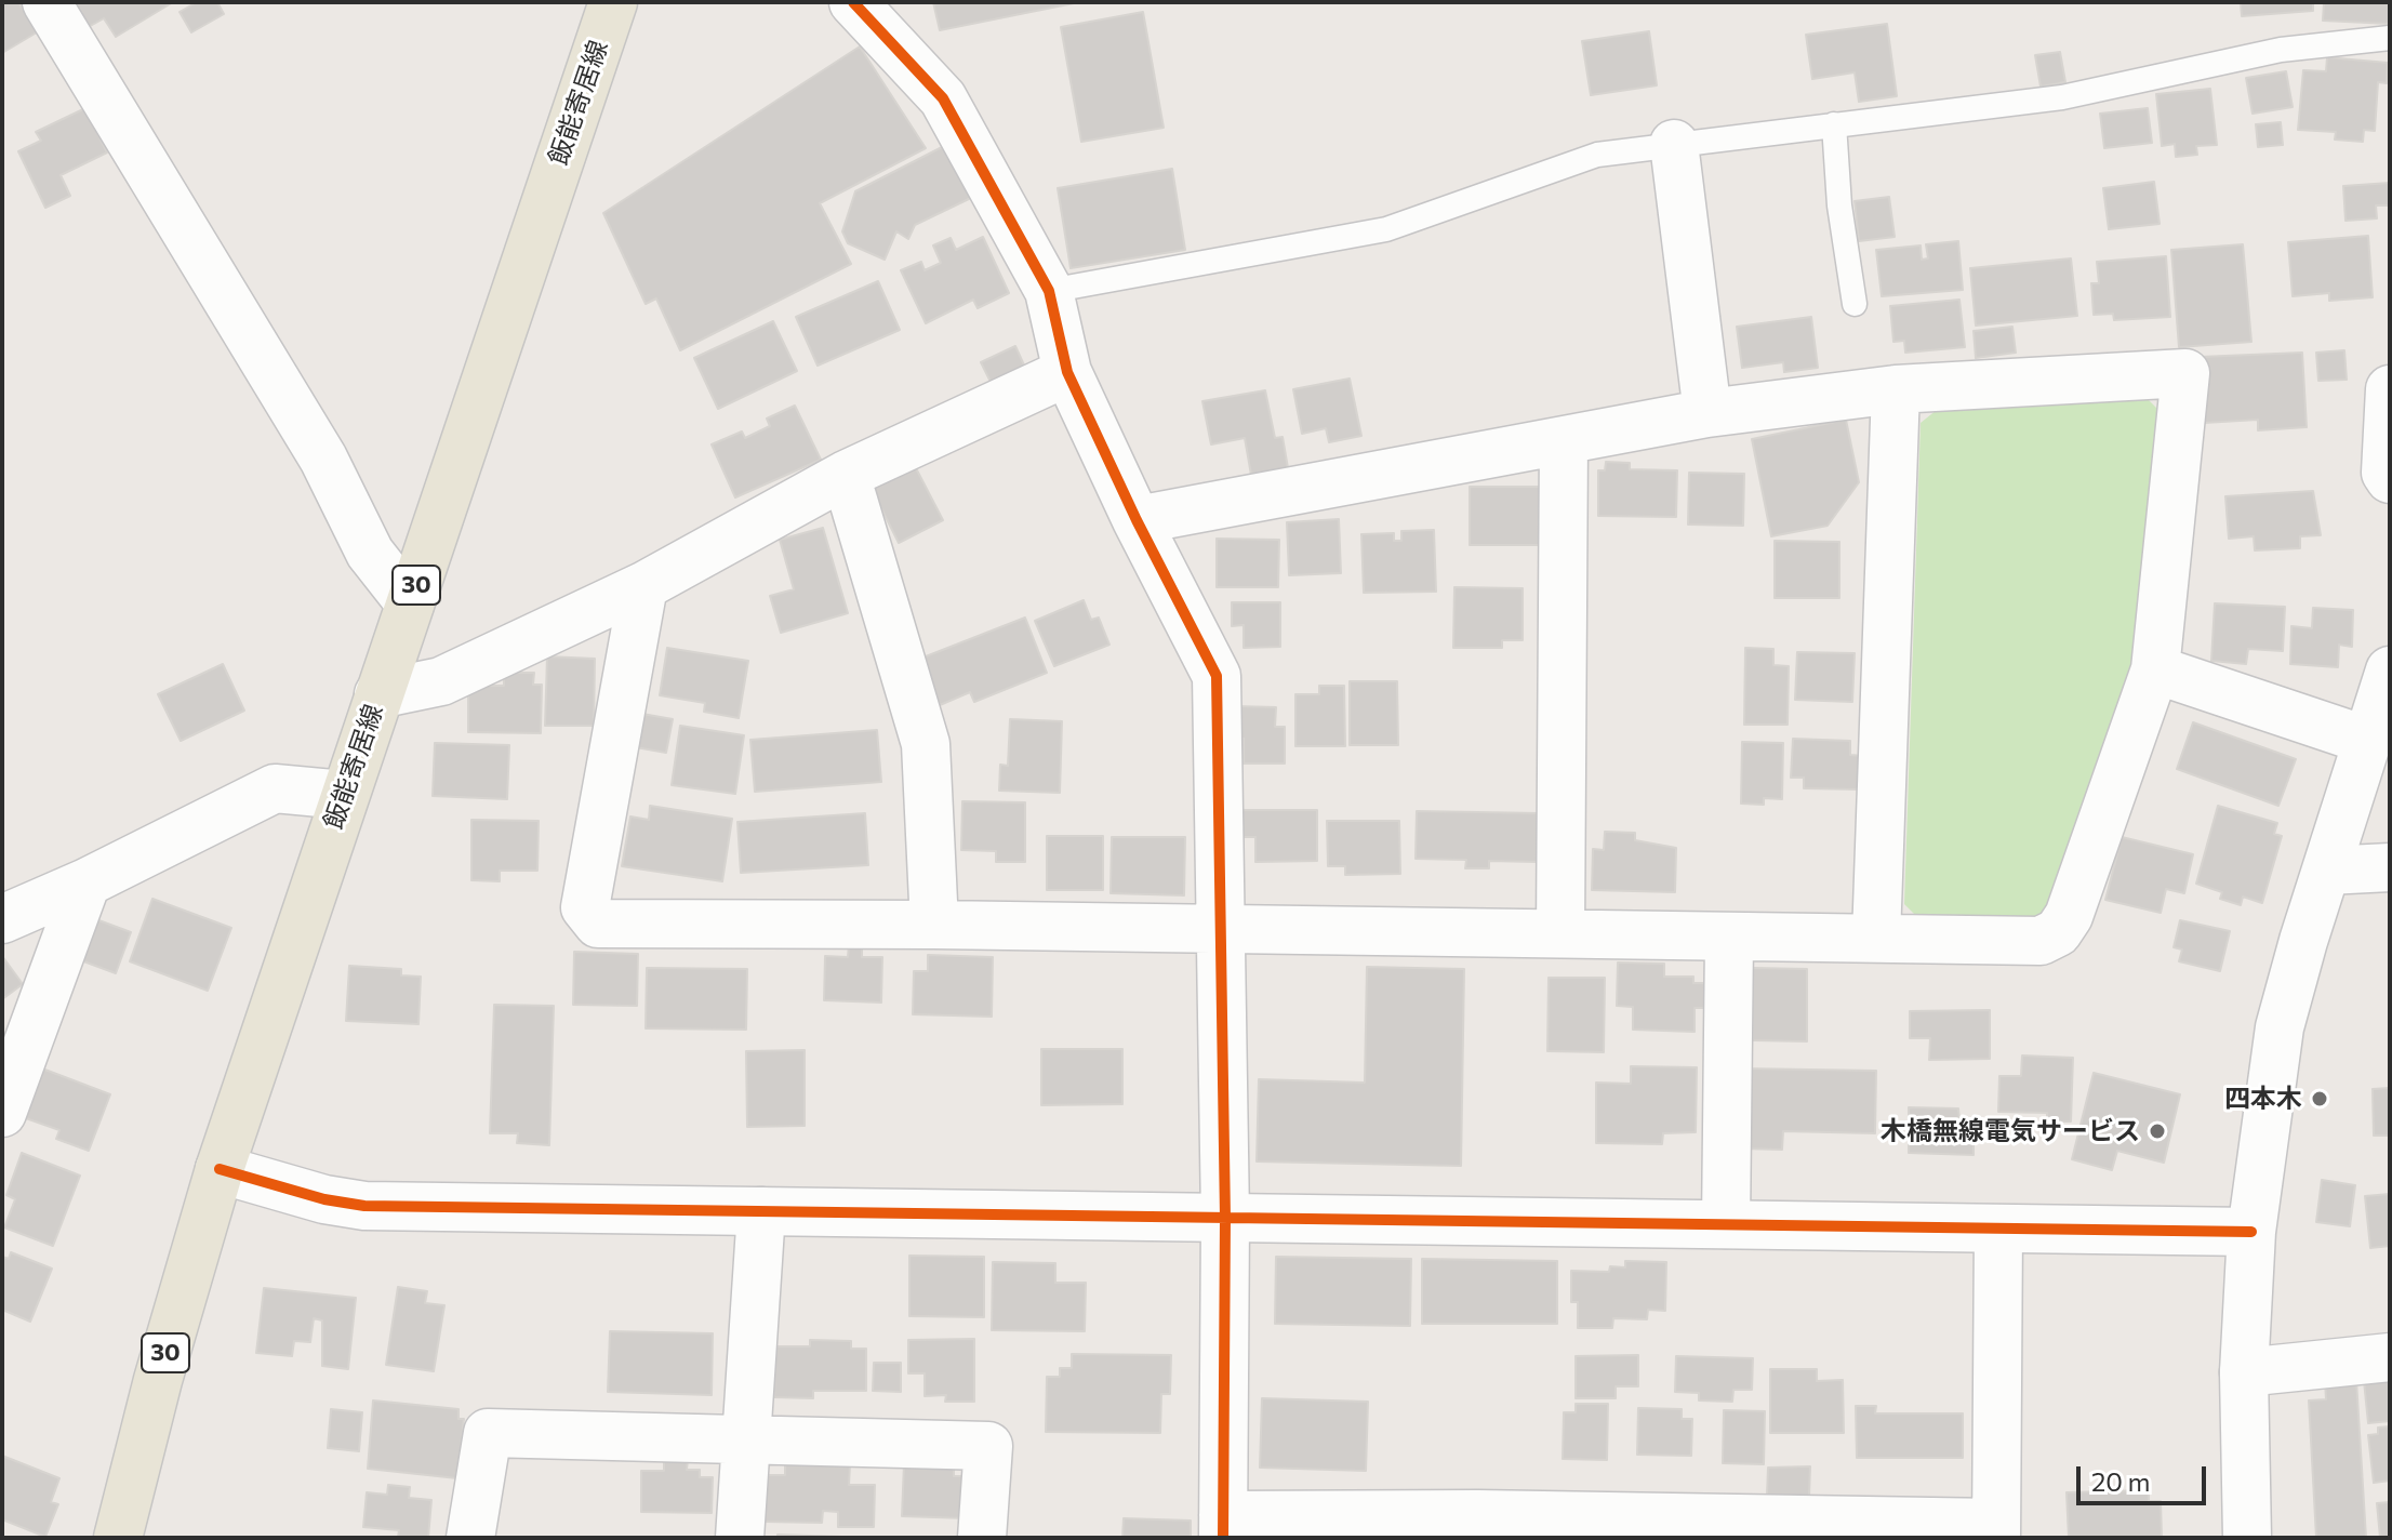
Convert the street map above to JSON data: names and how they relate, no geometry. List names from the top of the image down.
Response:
{
  "streets": {
    "main road": ["飯能寄居線", "30"]
  },
  "places": ["四本木", "木橋無線電気サービス"],
  "scale_bar": "20 m"
}
